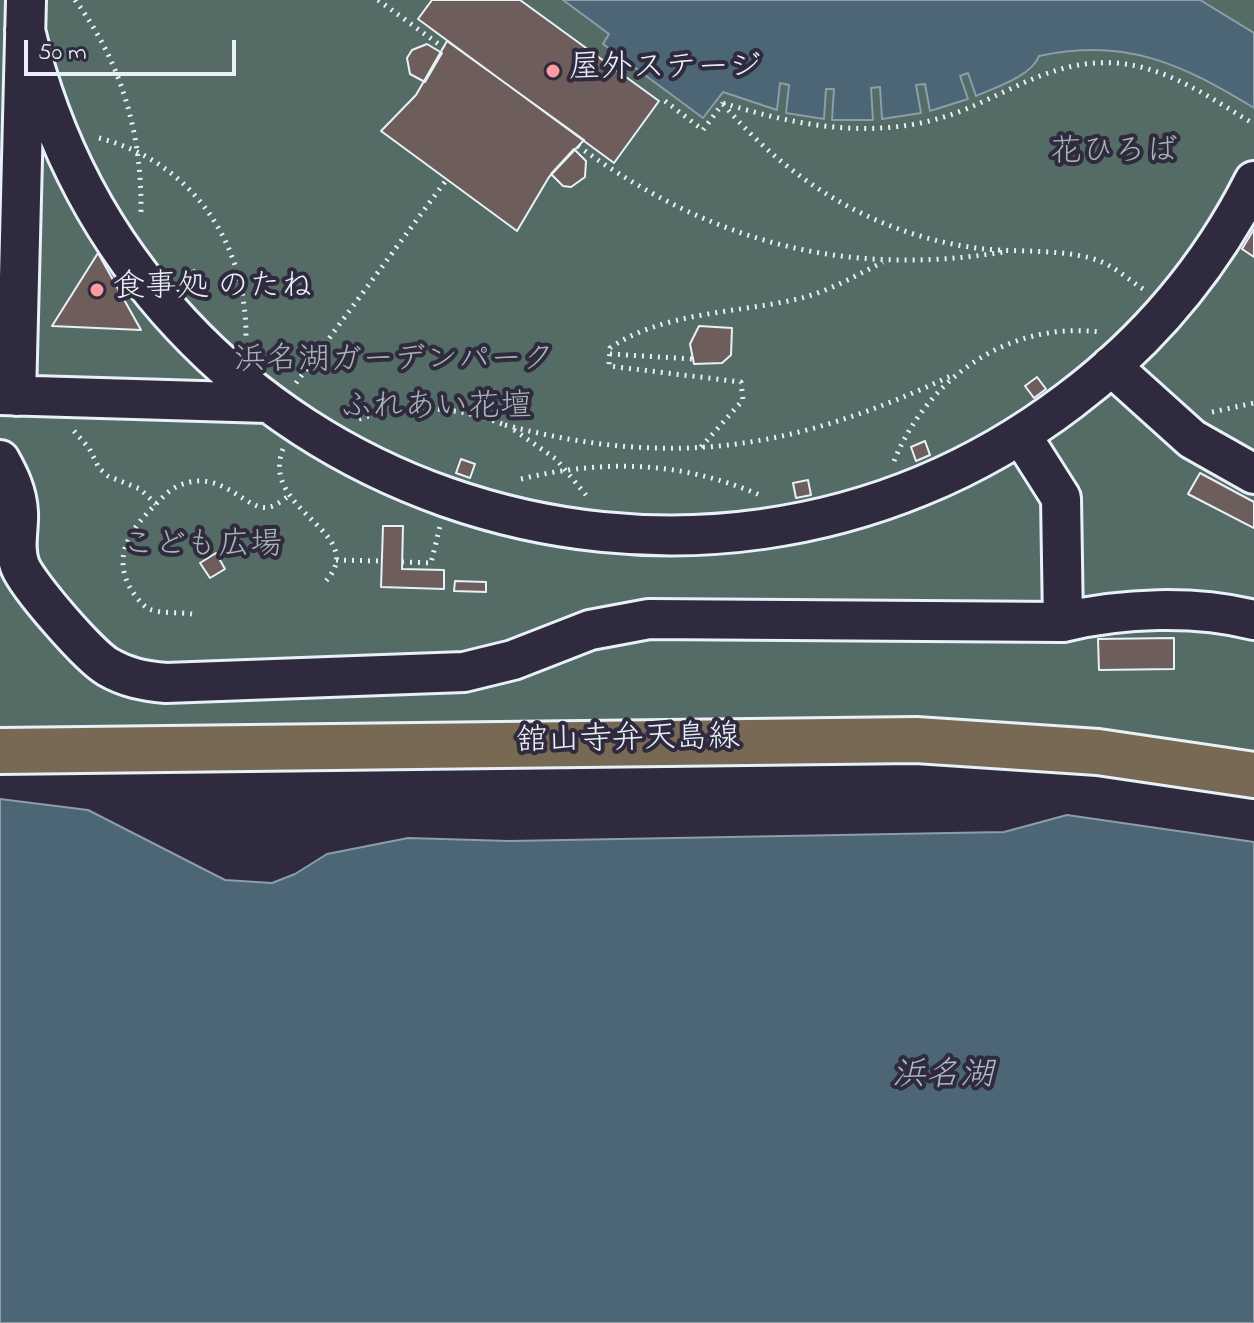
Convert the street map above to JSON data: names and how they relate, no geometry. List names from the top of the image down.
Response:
{
  "streets": {
    "main road": ["舘山寺弁天島線"]
  },
  "water": ["浜名湖"],
  "parks": [
    "花ひろば",
    "浜名湖ガーデンパーク",
    "ふれあい花壇",
    "こども広場"
  ],
  "places": ["屋外ステージ", "食事処 のたね"],
  "scale_bar": "50 m"
}
